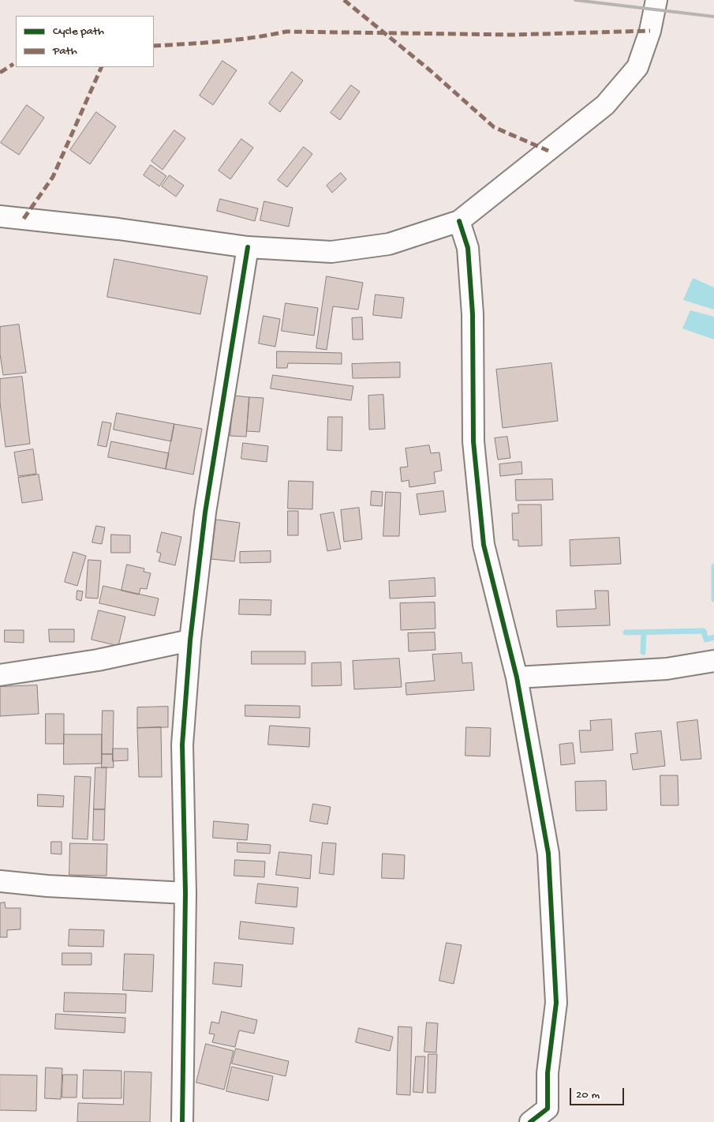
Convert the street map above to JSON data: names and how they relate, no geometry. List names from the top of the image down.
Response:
{
  "legend": ["Cycle path", "Path"],
  "scale_bar": "20 m"
}
